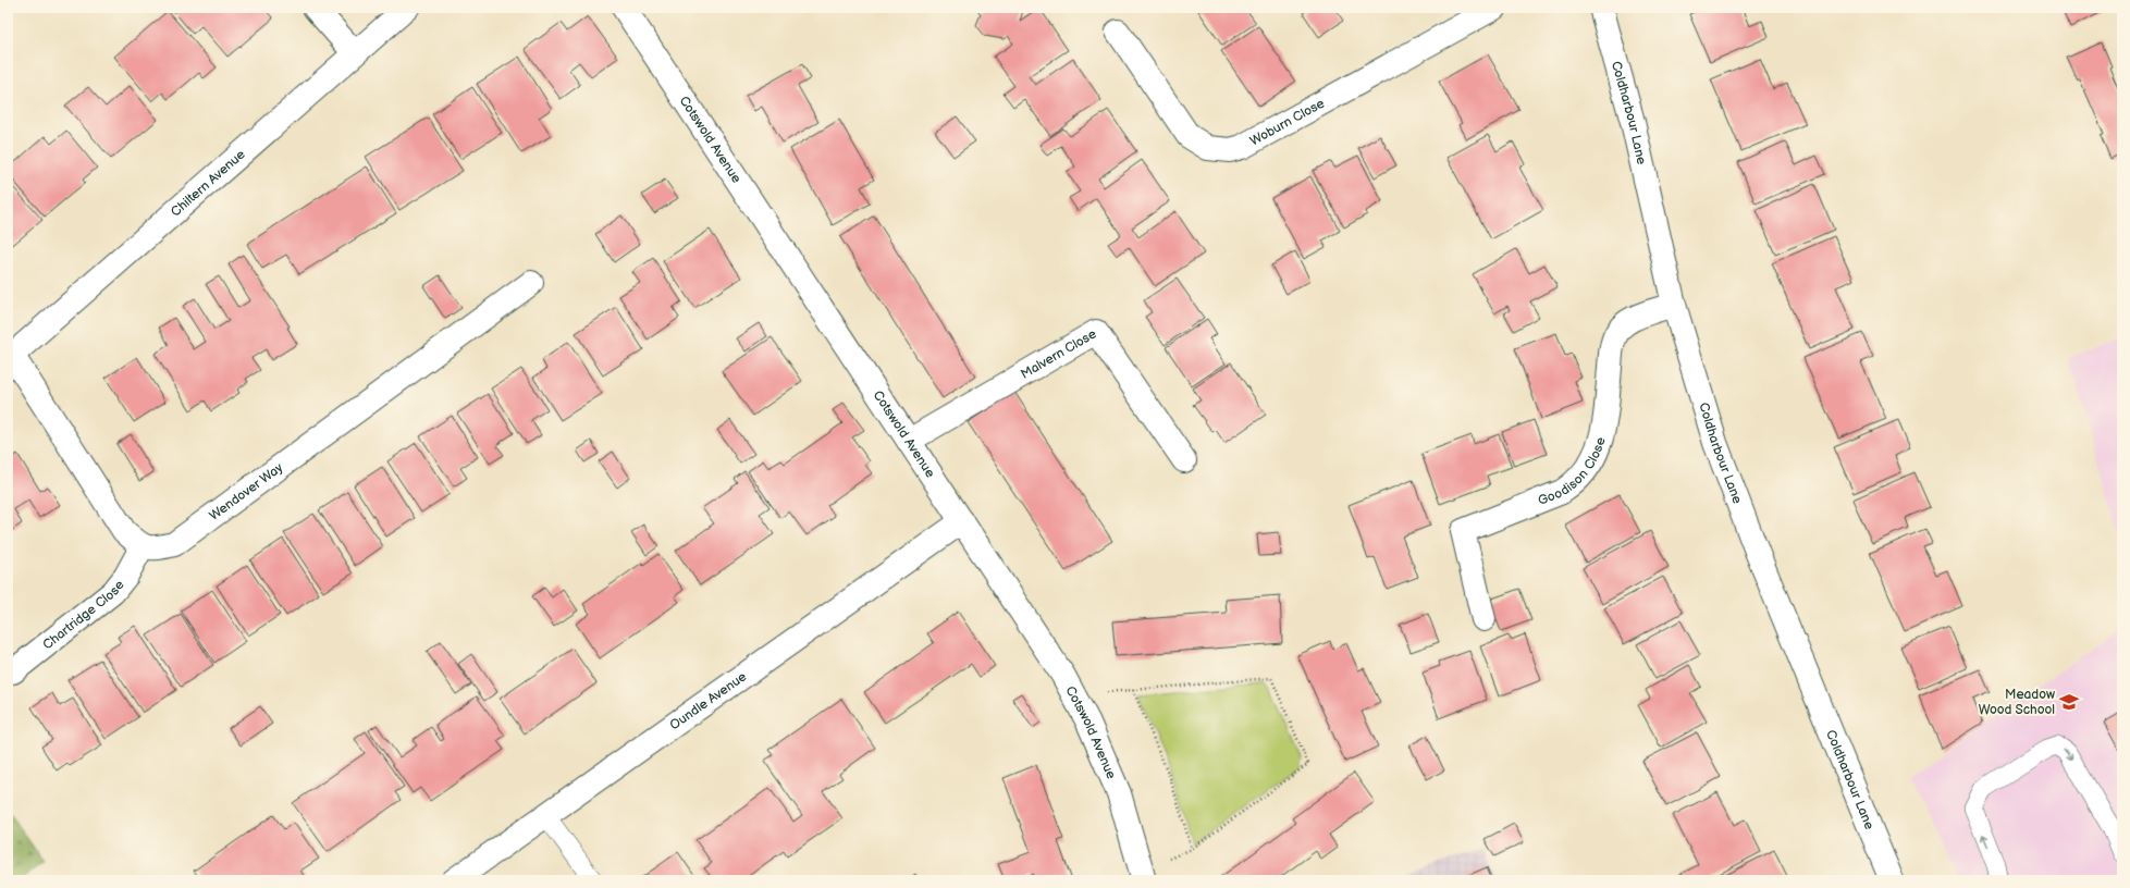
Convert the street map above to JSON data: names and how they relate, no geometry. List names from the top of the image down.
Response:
{
  "streets": {
    "street": [
      "Coldharbour Lane",
      "Woburn Close",
      "Cotswold Avenue",
      "Chiltern Avenue",
      "Malvern Close",
      "Goodison Close",
      "Wendover Way",
      "Chartridge Close",
      "Oundle Avenue"
    ]
  },
  "crossings": [
    ["Coldharbour Lane", "Goodison Close"],
    ["Cotswold Avenue", "Malvern Close"],
    ["Cotswold Avenue", "Oundle Avenue"],
    ["Wendover Way", "Chartridge Close"]
  ],
  "places": {
    "school or university": ["Meadow Wood School"]
  }
}
